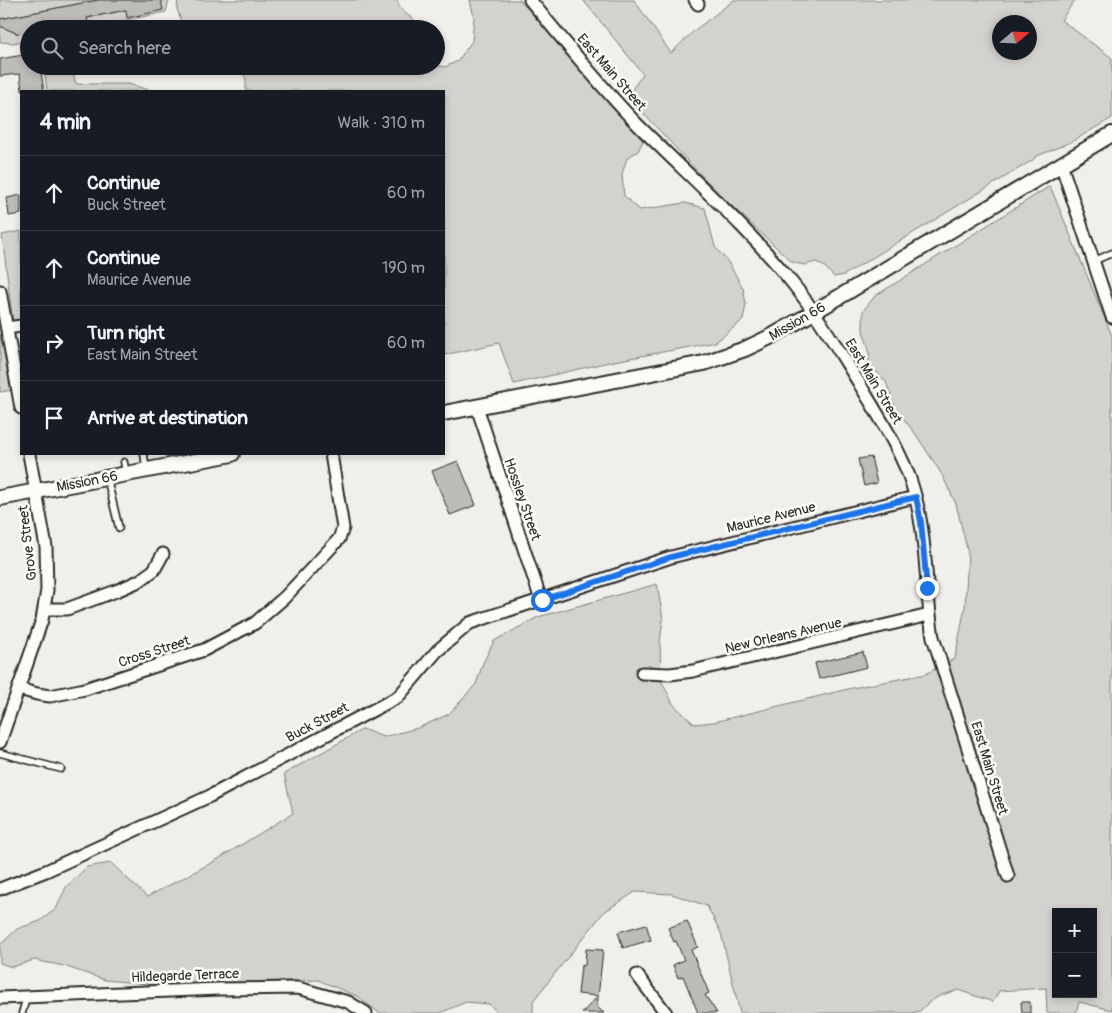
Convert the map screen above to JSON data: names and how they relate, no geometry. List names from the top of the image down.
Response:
{
  "streets": {
    "street": [
      "East Main Street",
      "Mission 66",
      "Hossley Street",
      "Maurice Avenue",
      "Grove Street",
      "New Orleans Avenue",
      "Cross Street",
      "Buck Street",
      "Hildegarde Terrace"
    ]
  },
  "crossings": [
    ["East Main Street", "Mission 66"],
    ["East Main Street", "Maurice Avenue"],
    ["East Main Street", "New Orleans Avenue"],
    ["Mission 66", "Hossley Street"],
    ["Mission 66", "Grove Street"],
    ["Hossley Street", "Buck Street"],
    ["Maurice Avenue", "Buck Street"],
    ["Grove Street", "Cross Street"]
  ],
  "north": "right",
  "page": {
    "search": "Search here",
    "heading": ["4 min", "Walk · 310 m"],
    "list": [
      ["Continue", "Buck Street", "60 m"],
      ["Continue", "Maurice Avenue", "190 m"],
      ["Turn right", "East Main Street", "60 m"],
      "Arrive at destination"
    ],
    "map_buttons": ["+", "−"]
  }
}
